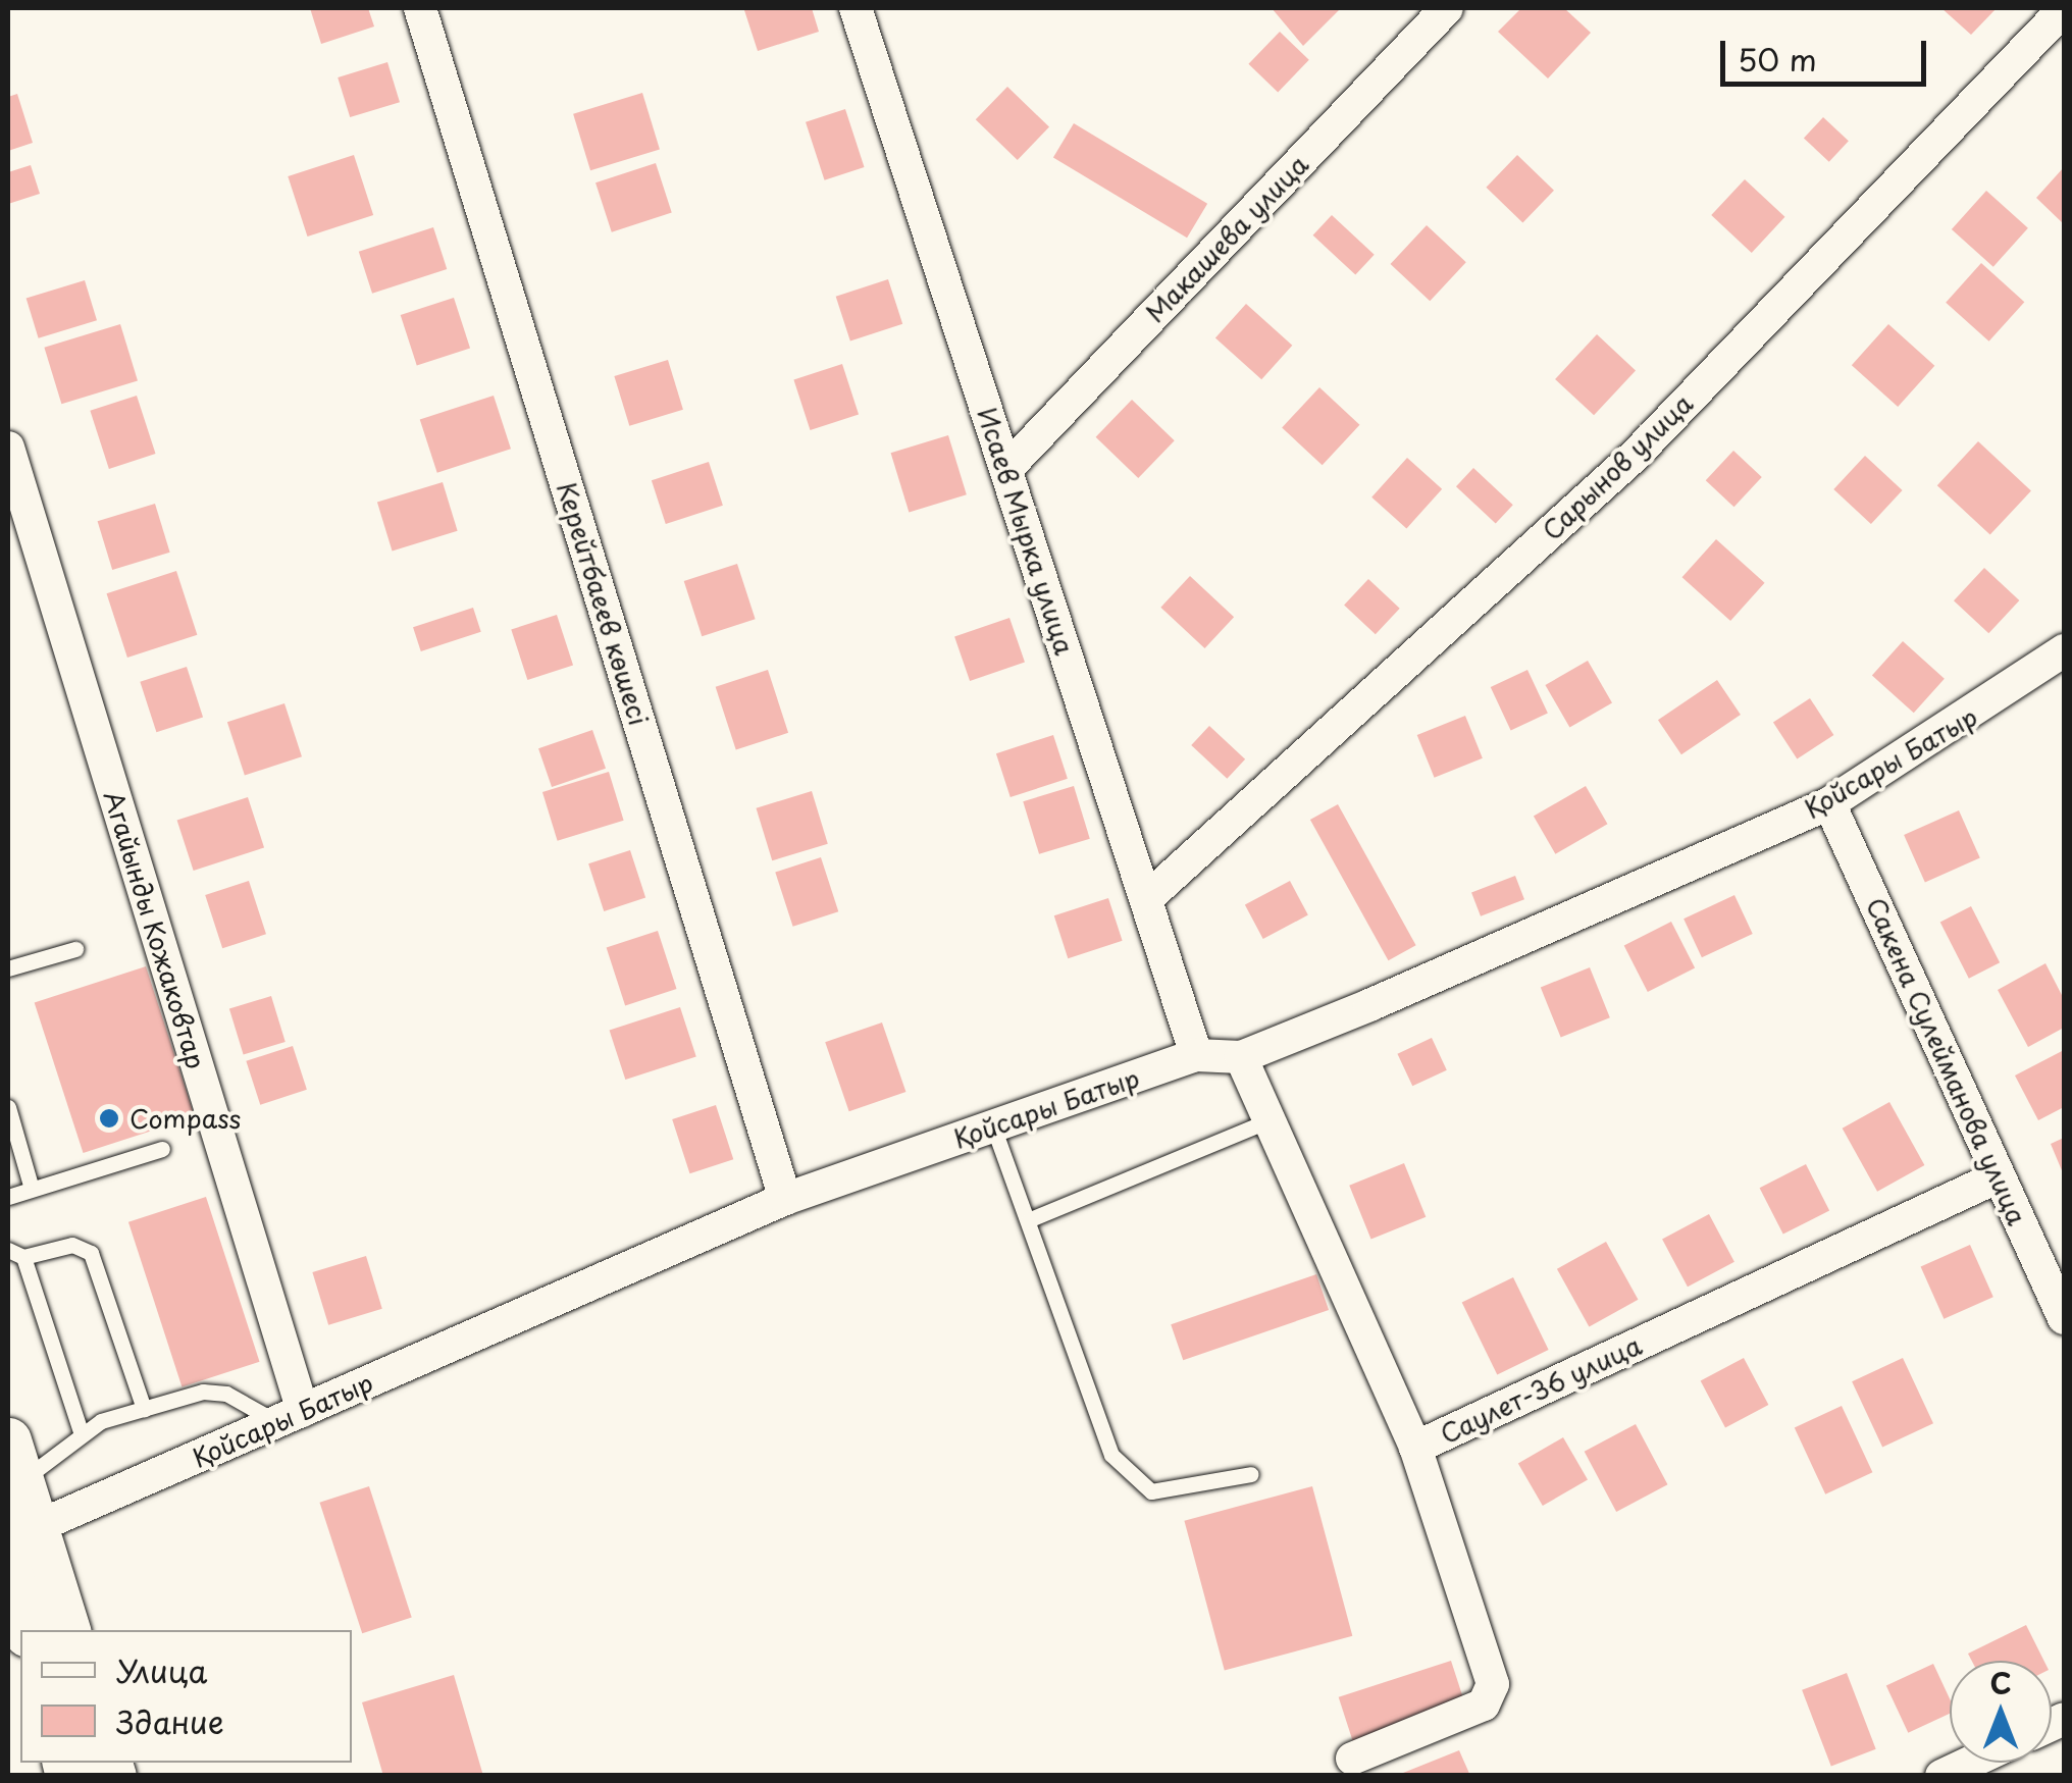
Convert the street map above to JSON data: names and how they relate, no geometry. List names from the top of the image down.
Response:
{
  "streets": {
    "street": [
      "Макашева улица",
      "Сарынов улица",
      "Исаев Мырка улица",
      "Керейтбаеев көшесі",
      "Қойсары Батыр",
      "Агайынды Кожаковтар",
      "Сакена Сулейманова улица",
      "Саулет-36 улица"
    ]
  },
  "crossings": [
    ["Макашева улица", "Исаев Мырка улица"],
    ["Сарынов улица", "Исаев Мырка улица"],
    ["Исаев Мырка улица", "Қойсары Батыр"],
    ["Керейтбаеев көшесі", "Қойсары Батыр"],
    ["Қойсары Батыр", "Агайынды Кожаковтар"],
    ["Қойсары Батыр", "Сакена Сулейманова улица"],
    ["Қойсары Батыр", "Саулет-36 улица"],
    ["Сакена Сулейманова улица", "Саулет-36 улица"]
  ],
  "places": ["Compass"],
  "legend": ["Улица", "Здание"],
  "scale_bar": "50 m",
  "north": "top"
}
